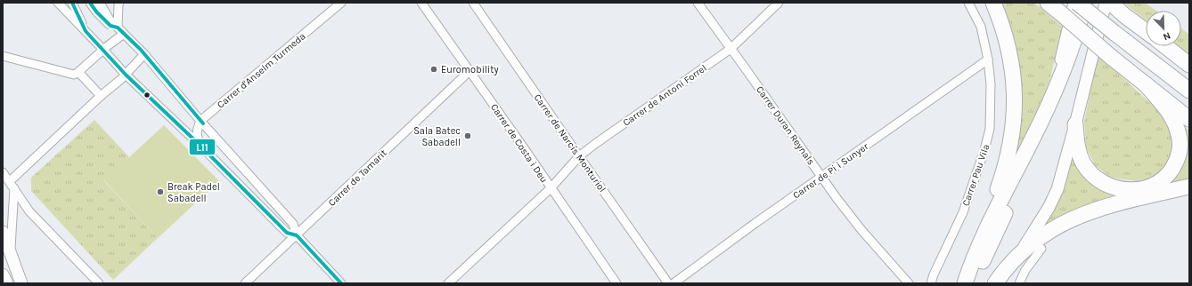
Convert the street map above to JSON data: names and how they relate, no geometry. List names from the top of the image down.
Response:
{
  "streets": {
    "street": [
      "Carrer d'Anselm Turmeda",
      "Carrer de Antoni Forrel",
      "Carrer Duran Reynals",
      "Carrer de Costa i Deu",
      "Carrer de Narcís Monturiol",
      "Carrer de Pi i Sunyer",
      "Carrer Pau Vila",
      "Carrer de Tamarit"
    ]
  },
  "crossings": [
    ["Carrer de Antoni Forrel", "Carrer Duran Reynals"],
    ["Carrer de Antoni Forrel", "Carrer de Costa i Deu"],
    ["Carrer de Antoni Forrel", "Carrer de Narcís Monturiol"],
    ["Carrer Duran Reynals", "Carrer de Pi i Sunyer"],
    ["Carrer de Costa i Deu", "Carrer de Tamarit"],
    ["Carrer de Pi i Sunyer", "Carrer Pau Vila"]
  ],
  "places": ["Euromobility", "Sala Batec Sabadell", "Break Padel Sabadell"],
  "lines": ["transit line L11"],
  "north": "bottom right"
}
